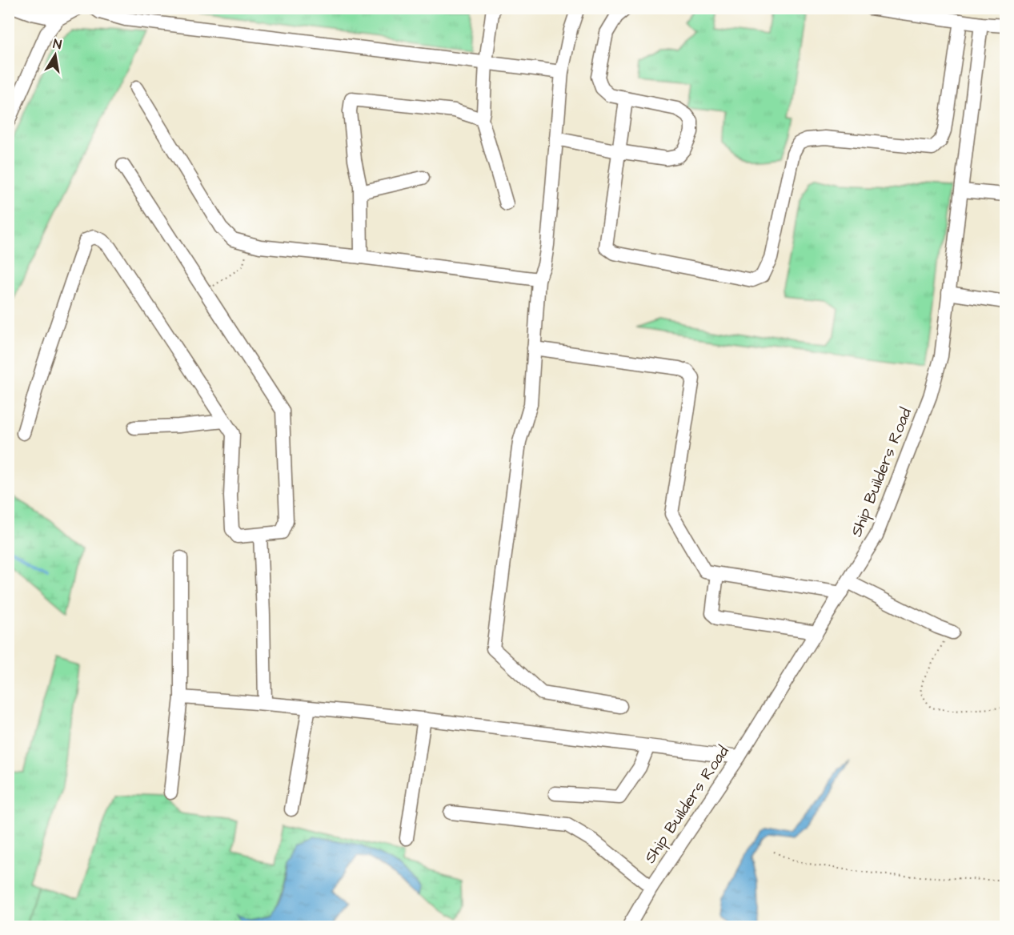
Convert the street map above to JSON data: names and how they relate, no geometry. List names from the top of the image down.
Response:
{
  "streets": {
    "street": ["Ship Builders Road"]
  },
  "north": "top"
}
